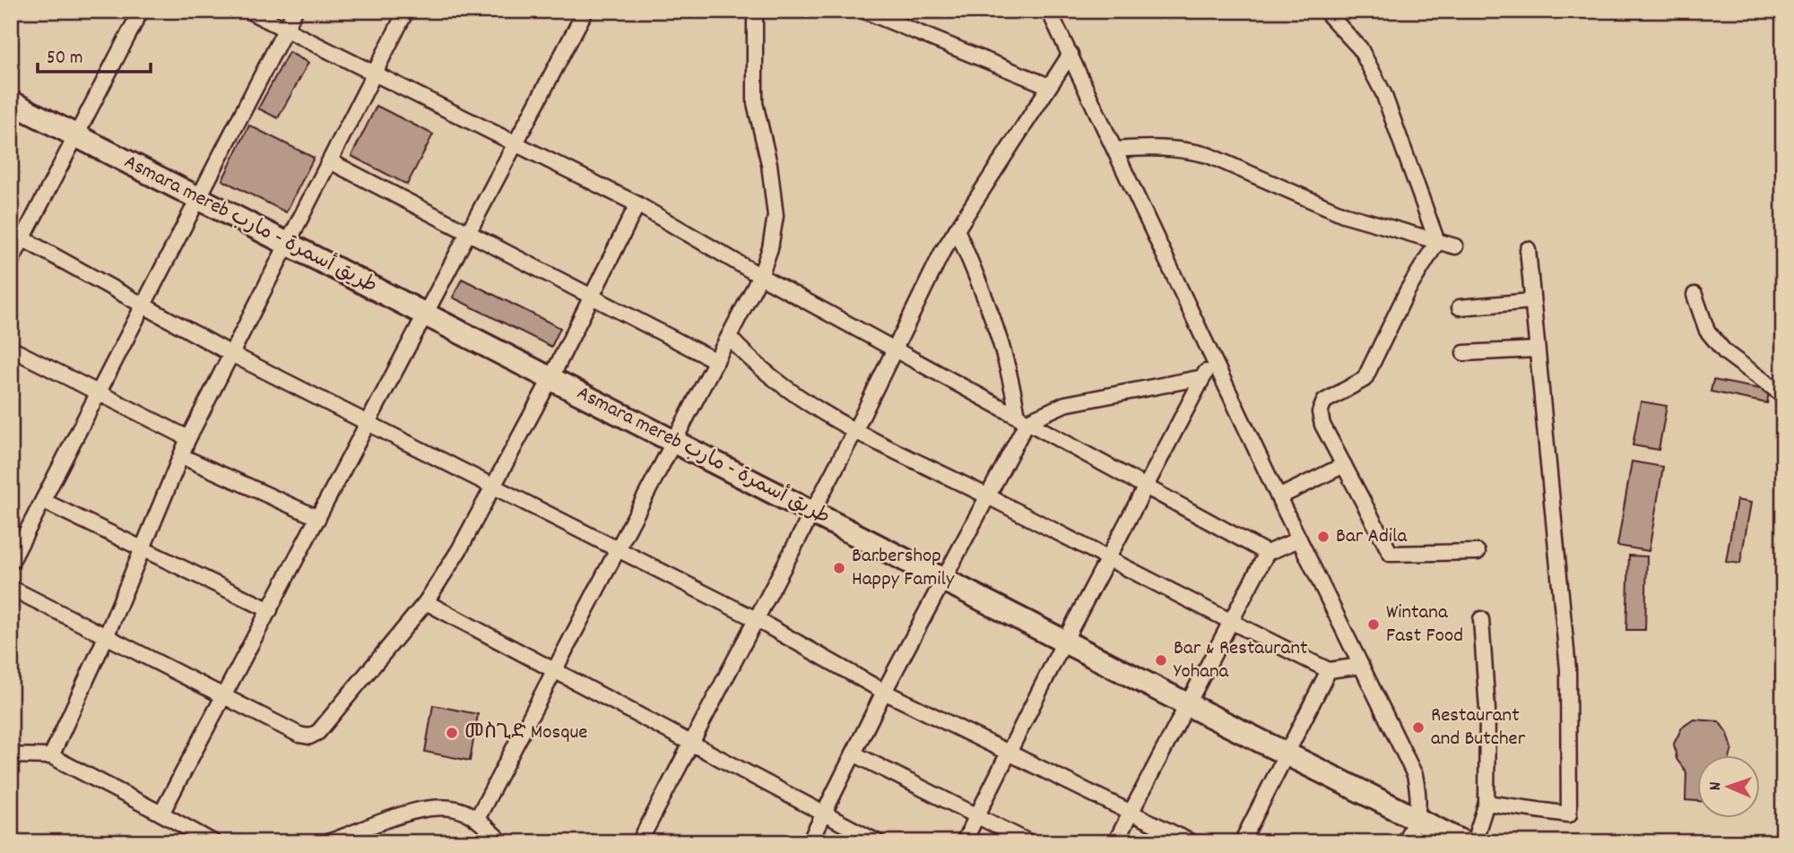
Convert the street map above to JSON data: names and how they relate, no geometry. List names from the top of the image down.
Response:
{
  "streets": {
    "highway": ["Asmara mereb طريق أسمرة - مارب"]
  },
  "places": [
    "Bar Adila",
    "Barbershop Happy Family",
    "Wintana Fast Food",
    "Bar & Restaurant Yohana",
    "Restaurant and Butcher",
    "መስጊድ Mosque"
  ],
  "scale_bar": "50 m",
  "north": "left"
}
